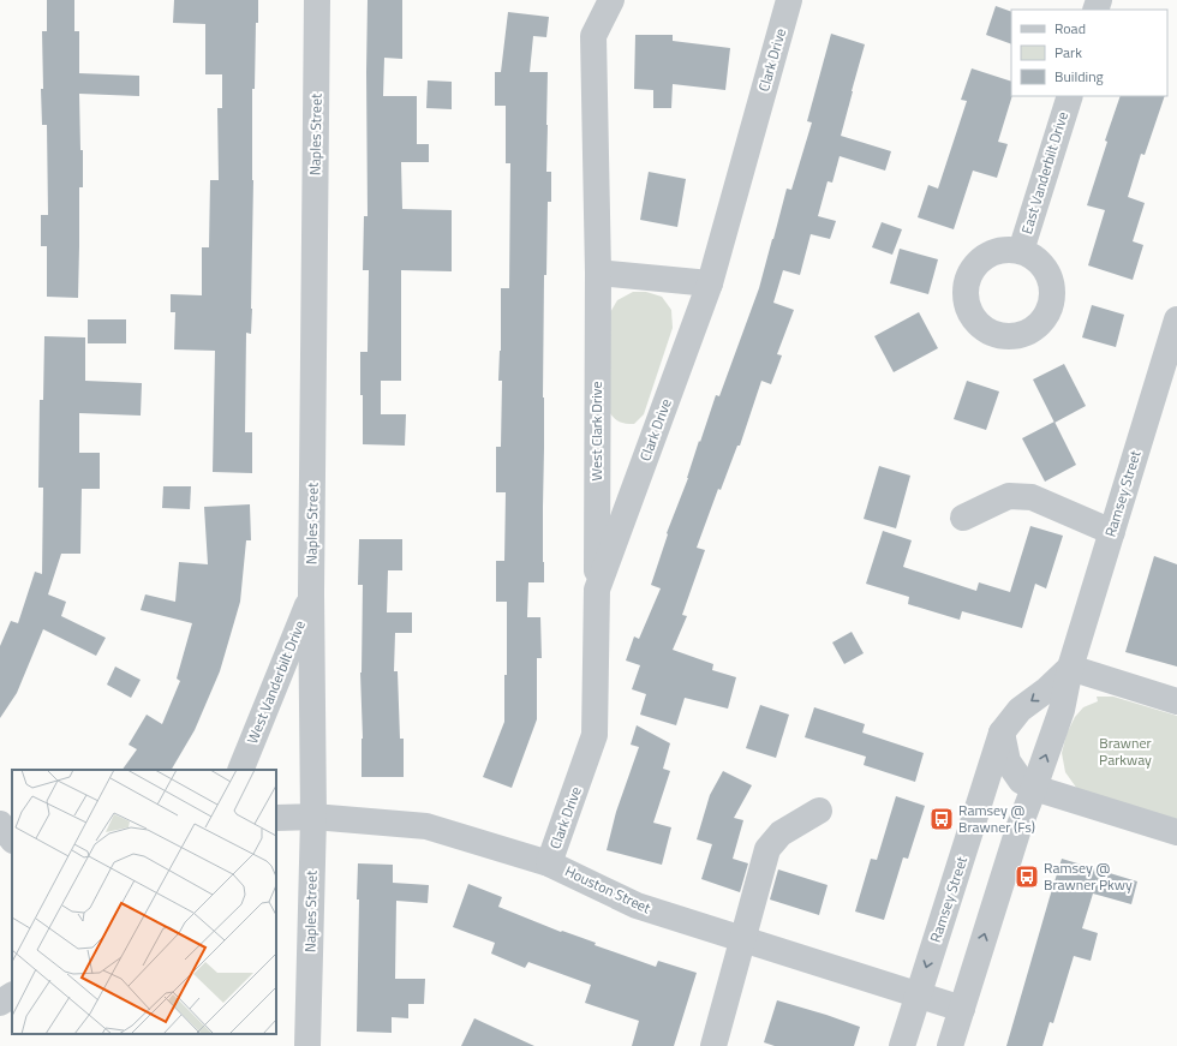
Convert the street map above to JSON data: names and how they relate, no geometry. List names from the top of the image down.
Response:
{
  "streets": {
    "street": [
      "Clark Drive",
      "Naples Street",
      "East Vanderbilt Drive",
      "West Clark Drive",
      "Ramsey Street",
      "West Vanderbilt Drive",
      "Houston Street"
    ]
  },
  "crossings": [
    ["Clark Drive", "West Clark Drive"],
    ["Clark Drive", "Houston Street"],
    ["Naples Street", "West Vanderbilt Drive"],
    ["Naples Street", "Houston Street"],
    ["Ramsey Street", "Houston Street"]
  ],
  "parks": ["Brawner Parkway"],
  "places": {
    "bus stop": ["Ramsey @ Brawner (Fs)", "Ramsey @ Brawner Pkwy"]
  },
  "legend": ["Road", "Park", "Building"]
}
